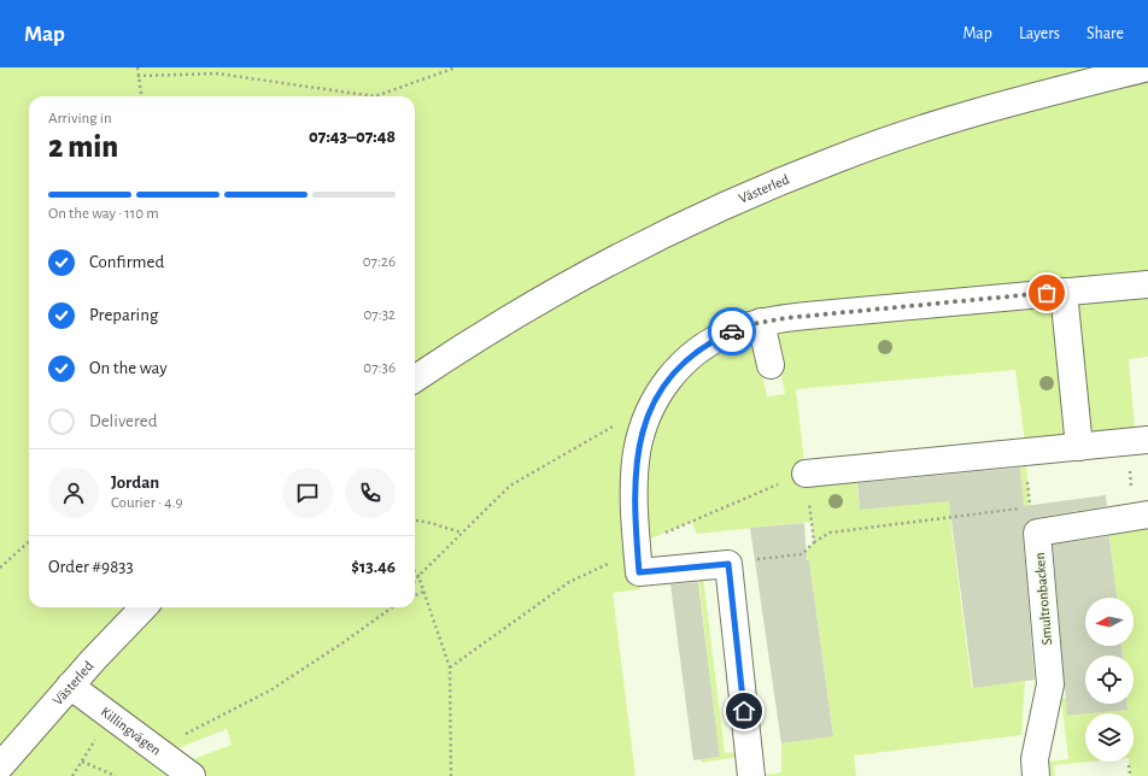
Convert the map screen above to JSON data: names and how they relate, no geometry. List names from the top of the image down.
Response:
{
  "streets": {
    "street": ["Västerled", "Smultronbacken", "Killingvägen"]
  },
  "crossings": [
    ["Västerled", "Killingvägen"]
  ],
  "north": "left",
  "page": {
    "header": "Map",
    "nav": ["Map", "Layers", "Share"],
    "heading": ["2 min", "Arriving in", "07:43–07:48"],
    "panel": [
      "Jordan",
      "Courier · 4.9",
      "Order #9833",
      "$13.46"
    ],
    "bar": "On the way · 110 m",
    "list": [
      ["Confirmed", "07:26"],
      ["Preparing", "07:32"],
      ["On the way", "07:36"],
      "Delivered"
    ]
  }
}
